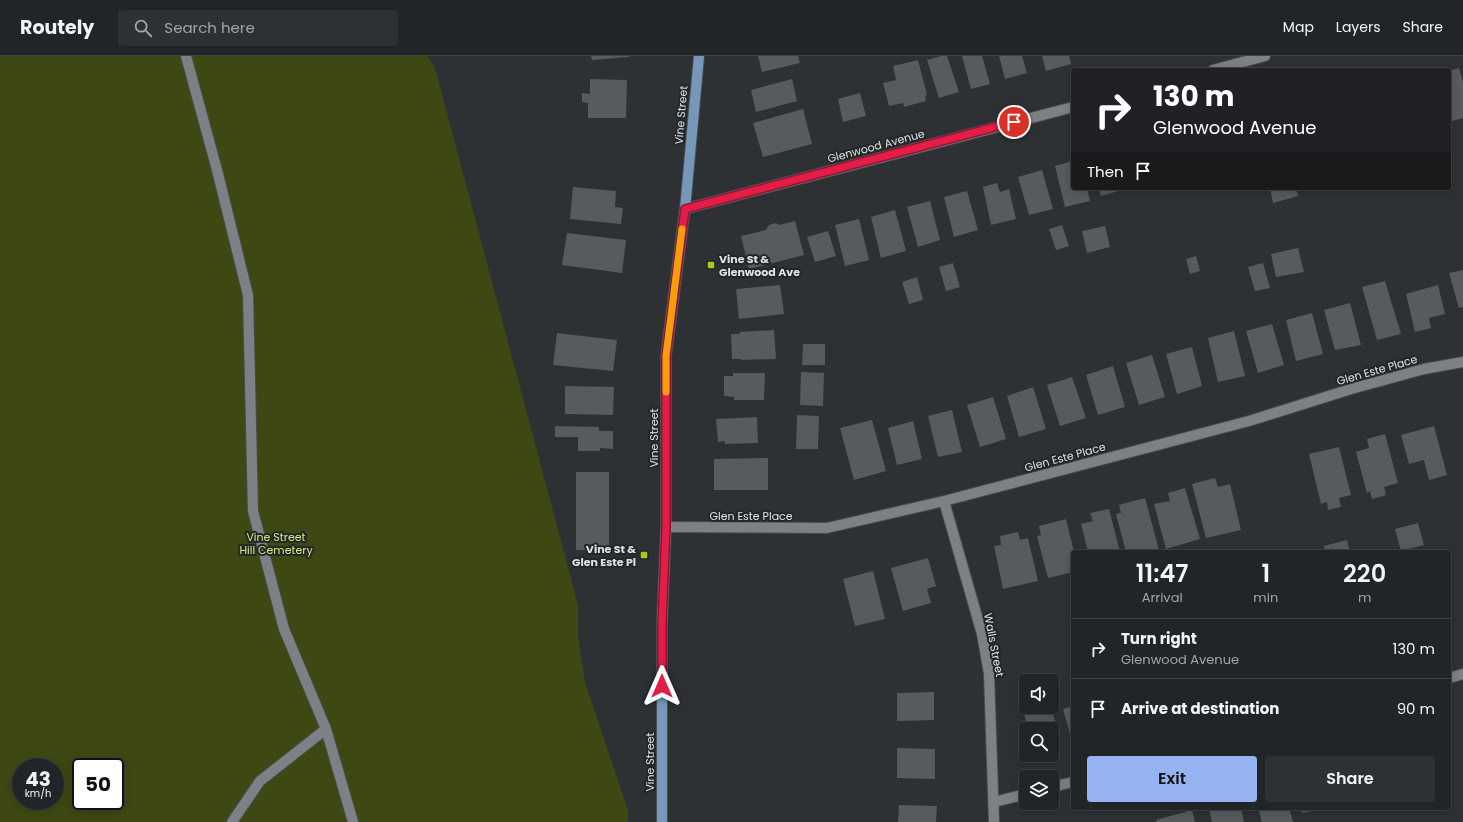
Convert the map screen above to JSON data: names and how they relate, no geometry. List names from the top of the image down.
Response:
{
  "streets": {
    "main road": ["Vine Street"],
    "street": ["Glenwood Avenue", "Glen Este Place", "Walls Street"]
  },
  "crossings": [
    ["Vine Street", "Glenwood Avenue"],
    ["Vine Street", "Glen Este Place"],
    ["Glen Este Place", "Walls Street"]
  ],
  "parks": ["Vine Street Hill Cemetery"],
  "places": {
    "transit": ["Vine St & Glenwood Ave", "Vine St & Glen Este Pl"]
  },
  "page": {
    "header": "Routely",
    "search": "Search here",
    "nav": ["Map", "Layers", "Share"],
    "turn": ["130 m", "Glenwood Avenue"],
    "then": "Then",
    "eta": [
      "11:47",
      "Arrival",
      "1",
      "min",
      "220",
      "m"
    ],
    "list": [
      {
        "name": "Turn right",
        "note": "Glenwood Avenue",
        "value": "130 m"
      },
      {
        "name": "Arrive at destination",
        "value": "90 m"
      }
    ],
    "buttons": ["Exit", "Share"],
    "speed": "43 km/h",
    "limit": "50"
  }
}
